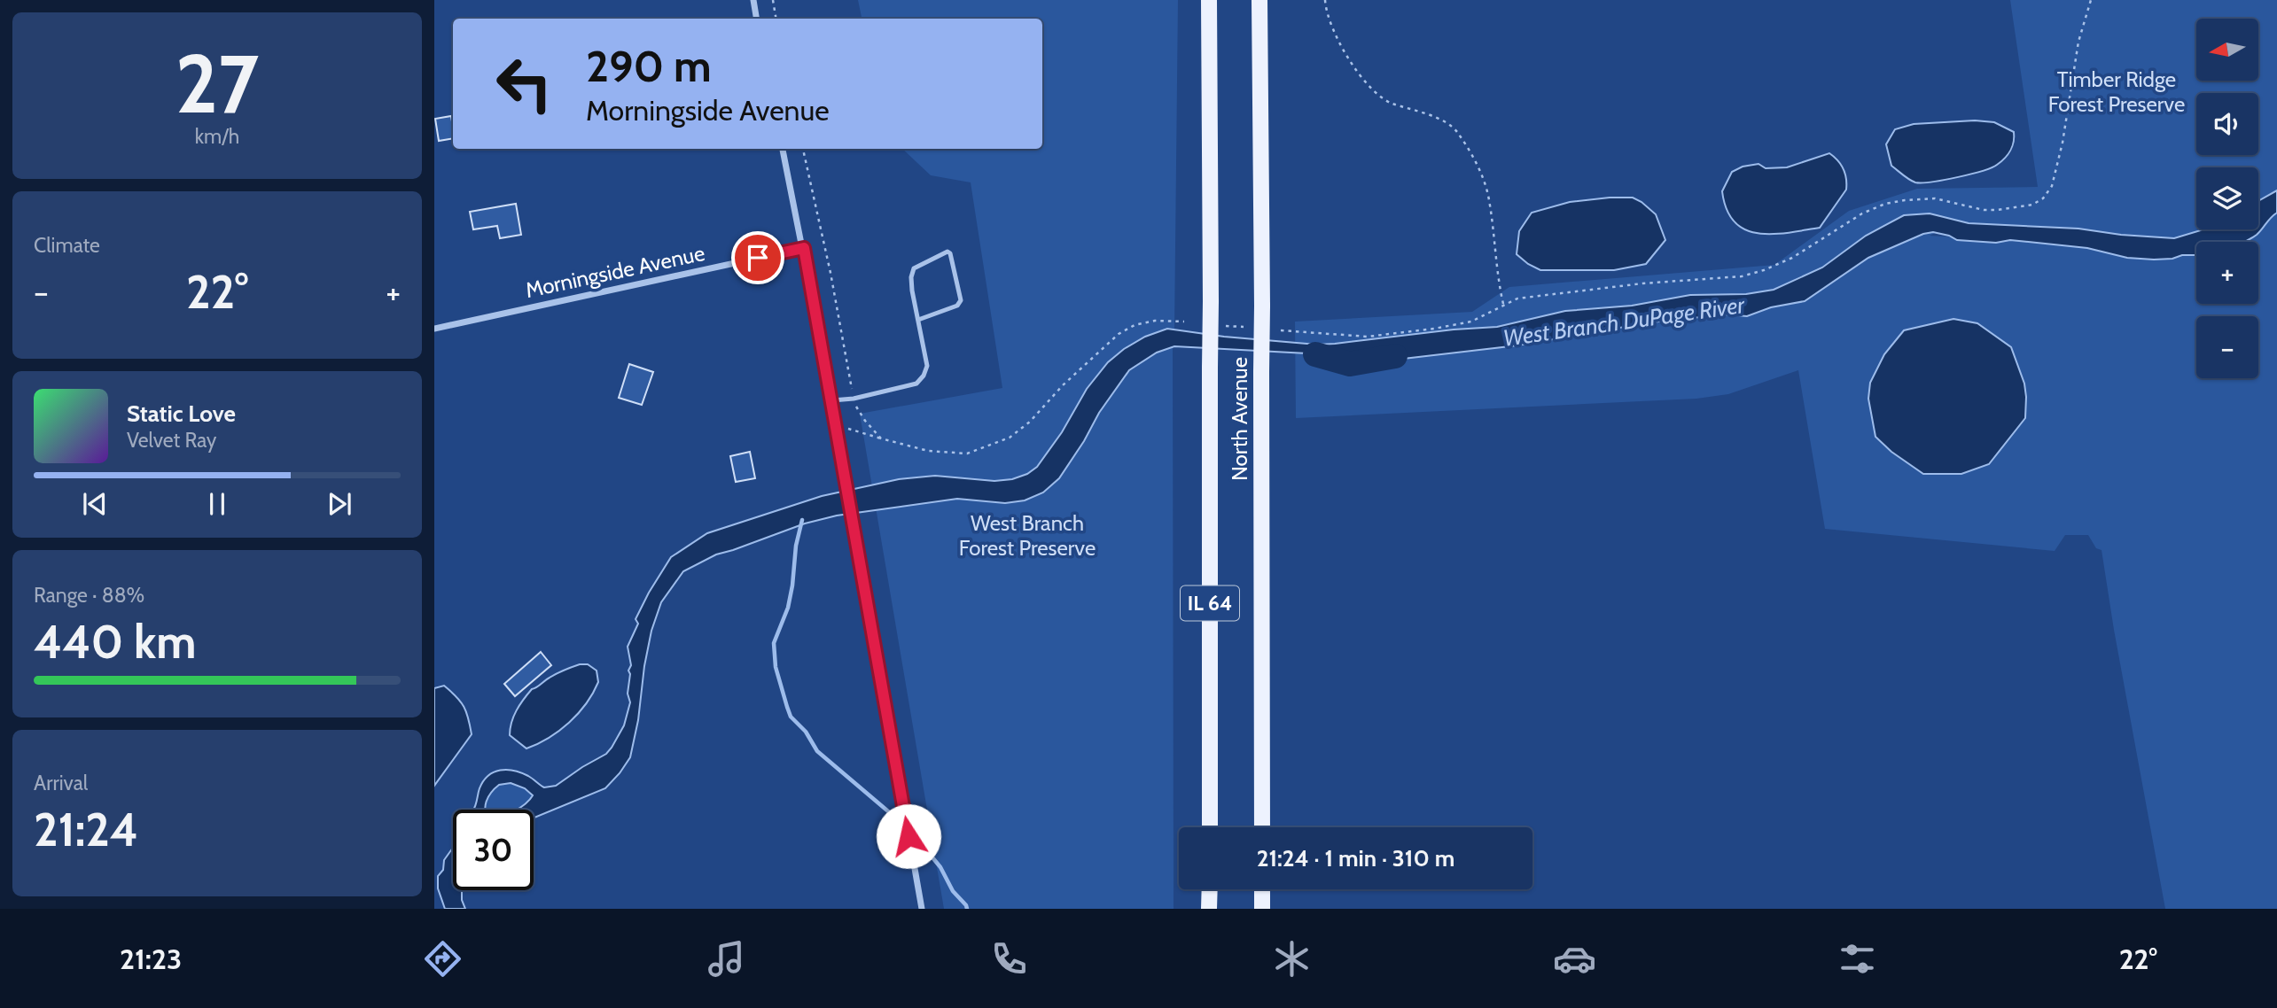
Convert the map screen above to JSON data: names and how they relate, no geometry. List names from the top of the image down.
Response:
{
  "streets": {
    "main road": ["North Avenue", "IL 64"],
    "street": ["Morningside Avenue"]
  },
  "water": ["West Branch DuPage River"],
  "parks": ["Timber Ridge Forest Preserve", "West Branch Forest Preserve"],
  "north": "left",
  "page": {
    "tile": [
      ["27", "km/h"],
      "Climate",
      ["Range · 88%", "440 km"],
      ["Arrival", "21:24"]
    ],
    "map_buttons": ["+", "−"],
    "turn": ["290 m", "Morningside Avenue"],
    "heat": ["−", "22°", "+"],
    "song": ["Static Love", "Velvet Ray"],
    "limit": "30",
    "trip": "21:24 · 1 min · 310 m",
    "tabs": ["21:23", "22°"]
  }
}
